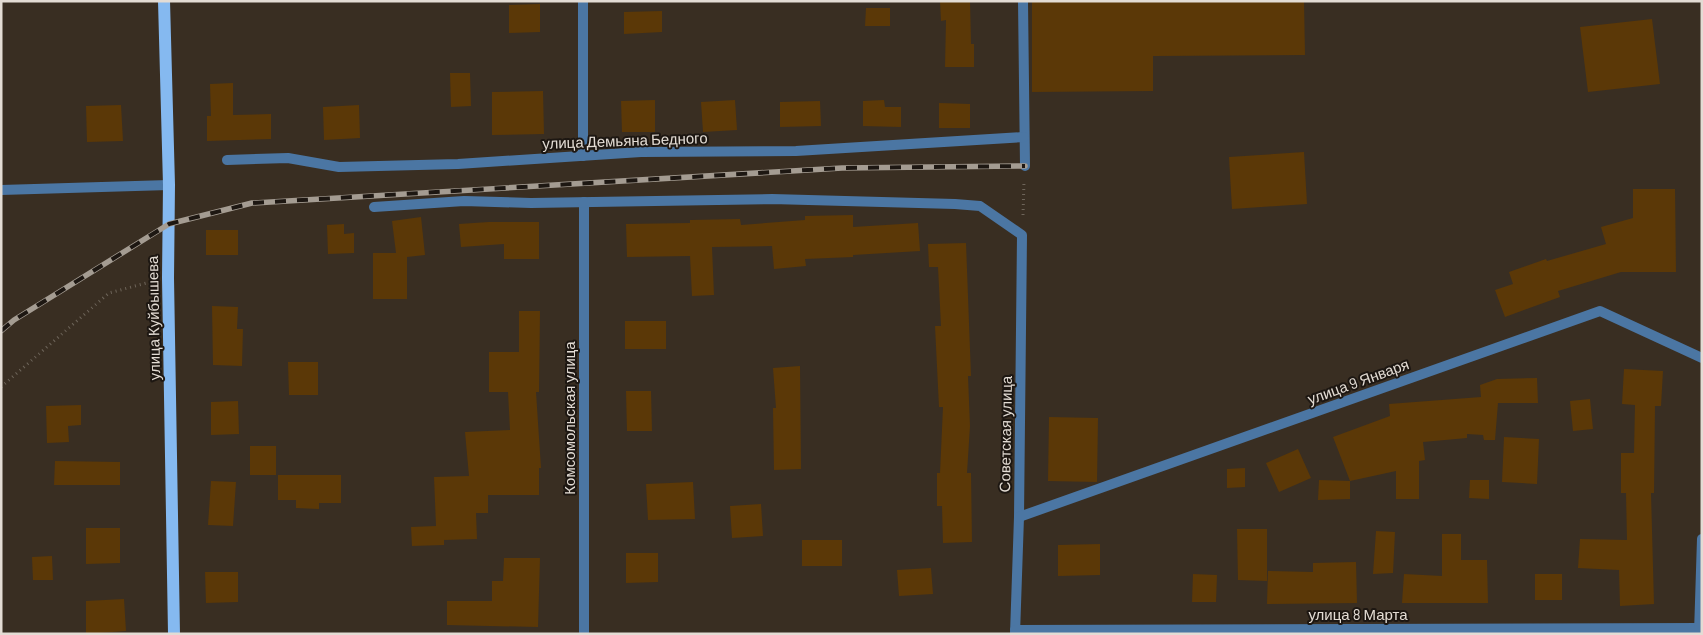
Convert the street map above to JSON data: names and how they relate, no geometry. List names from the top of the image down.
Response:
{
  "streets": {
    "main road": ["улица Куйбышева"],
    "street": [
      "улица Демьяна Бедного",
      "улица 9 Января",
      "Комсомольская улица",
      "Советская улица",
      "улица 8 Марта"
    ]
  },
  "crossings": [
    ["улица 9 Января", "Советская улица"],
    ["Советская улица", "улица 8 Марта"]
  ]
}
